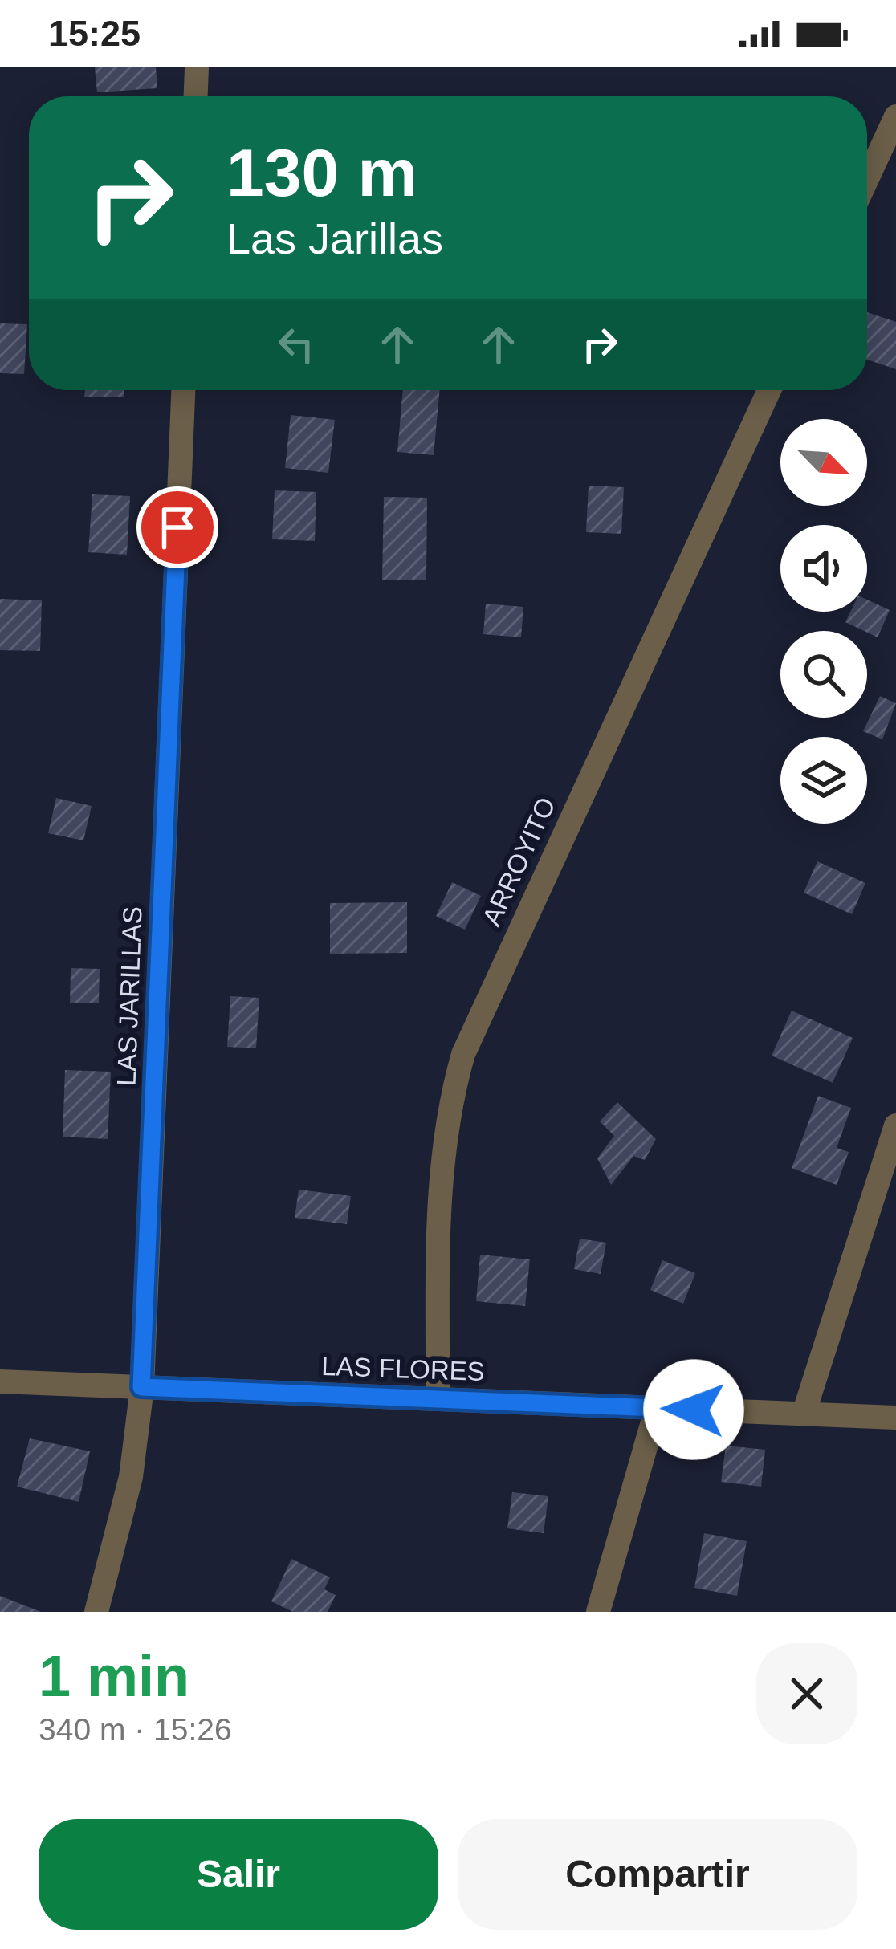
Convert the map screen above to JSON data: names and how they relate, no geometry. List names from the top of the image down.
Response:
{
  "streets": {
    "street": ["ARROYITO", "LAS JARILLAS", "LAS FLORES"]
  },
  "crossings": [
    ["ARROYITO", "LAS FLORES"],
    ["LAS JARILLAS", "LAS FLORES"]
  ],
  "north": "bottom right",
  "page": {
    "status": "15:25",
    "turn": ["130 m", "Las Jarillas"],
    "heading": ["1 min", "340 m · 15:26"],
    "buttons": ["Salir", "Compartir"]
  }
}
